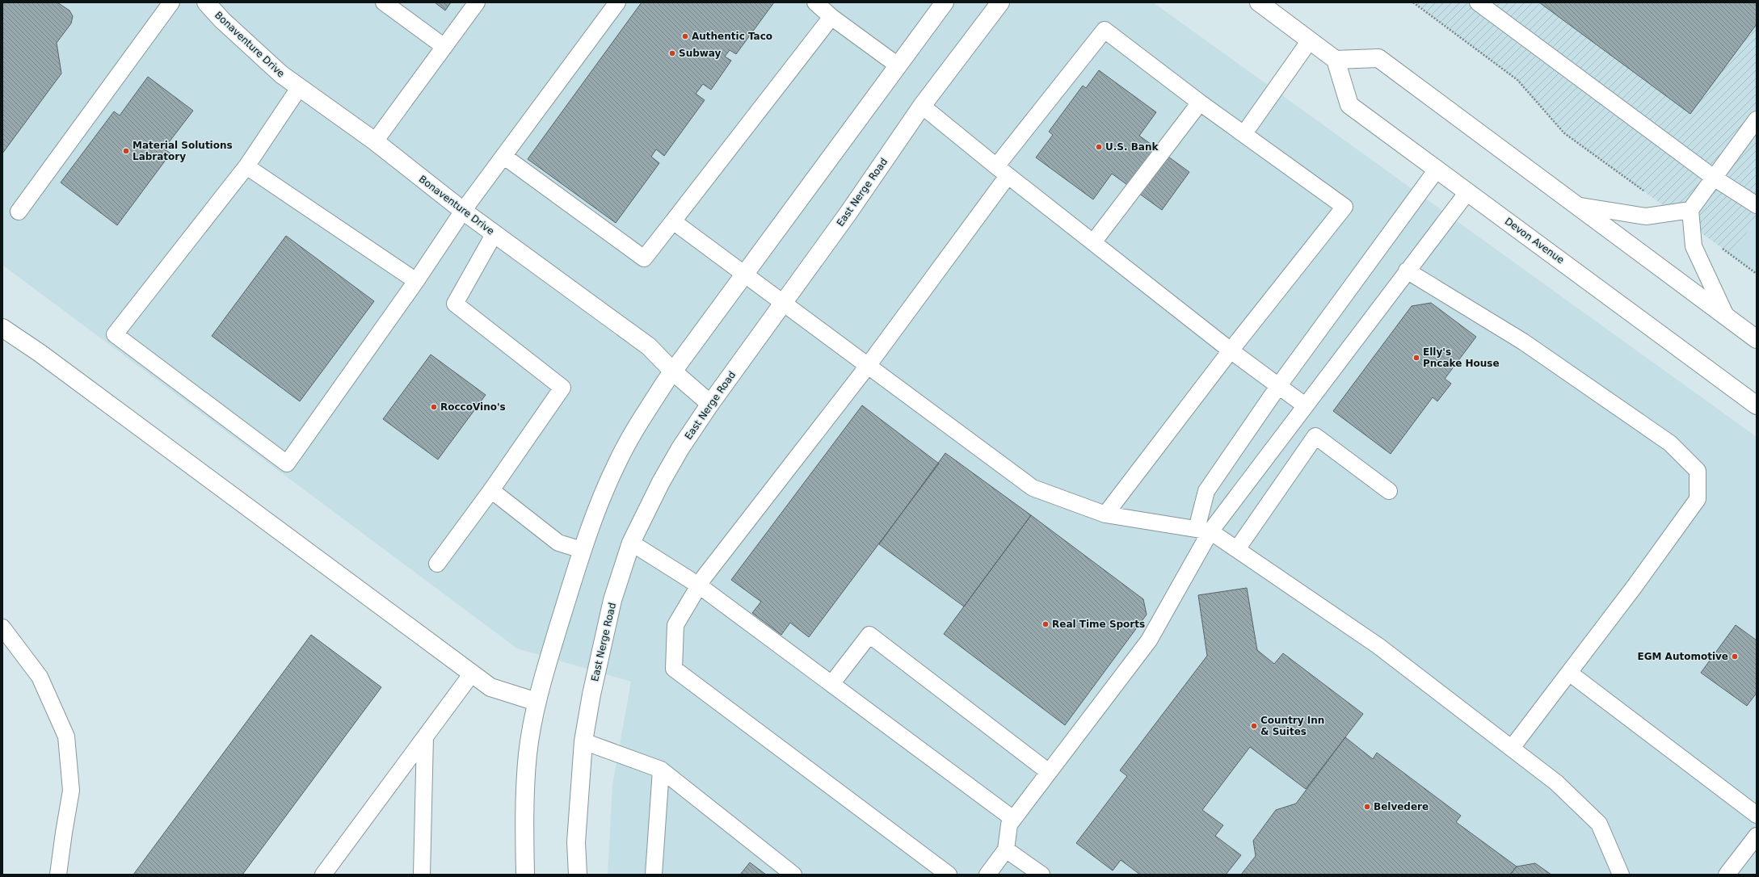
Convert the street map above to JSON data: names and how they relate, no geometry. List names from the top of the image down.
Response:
{
  "streets": {
    "main road": ["Bonaventure Drive", "East Nerge Road", "Devon Avenue"]
  },
  "crossings": [
    ["Bonaventure Drive", "East Nerge Road"]
  ],
  "places": [
    "Authentic Taco",
    "Subway",
    "U.S. Bank",
    "Material Solutions Labratory",
    "Elly's Pncake House",
    "RoccoVino's",
    "Real Time Sports",
    "EGM Automotive",
    "Country Inn & Suites",
    "Belvedere"
  ]
}
